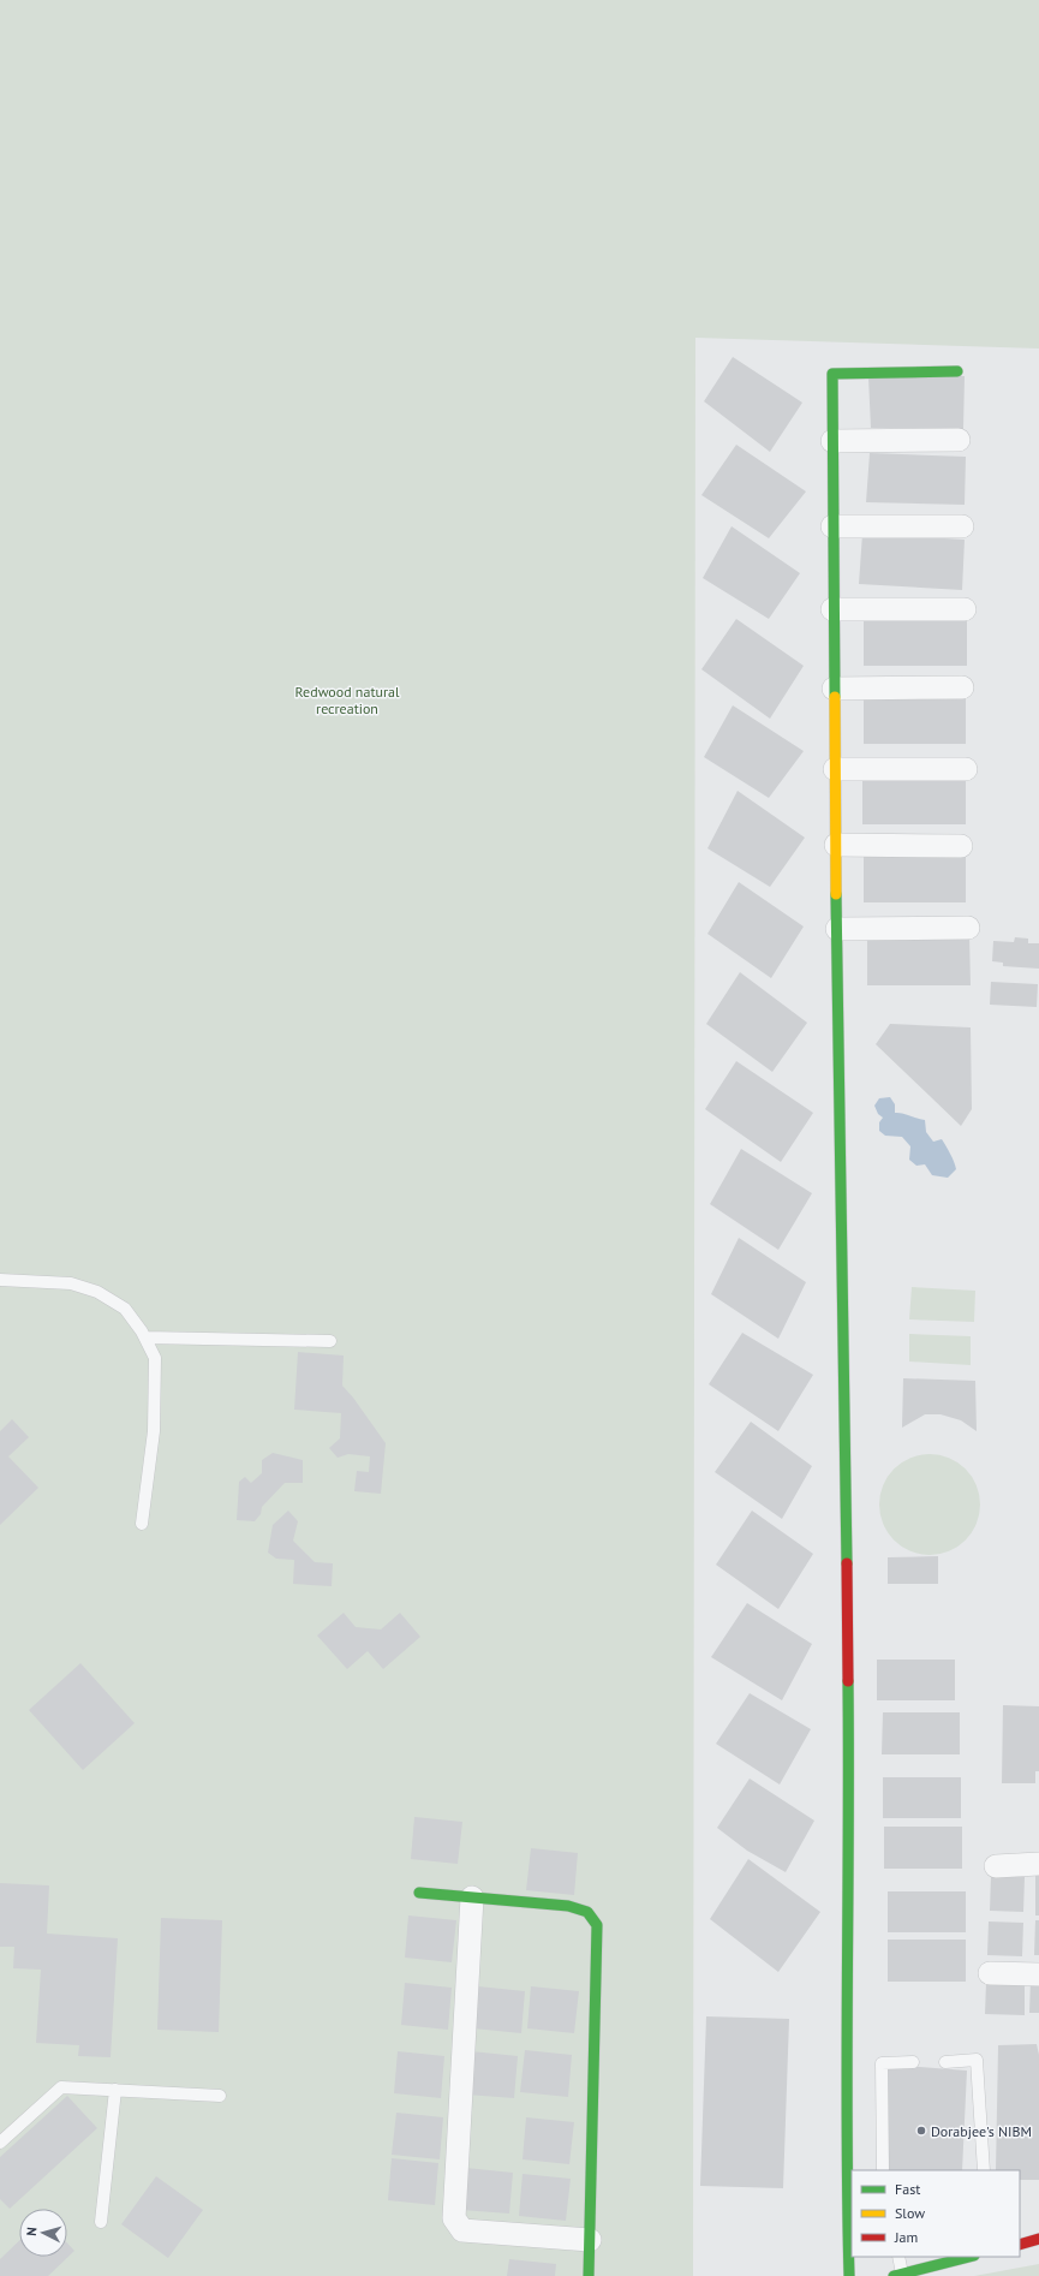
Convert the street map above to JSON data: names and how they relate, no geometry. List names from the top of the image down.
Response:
{
  "parks": ["Redwood natural recreation"],
  "places": ["Dorabjee's NIBM"],
  "legend": ["Fast", "Slow", "Jam"],
  "north": "left"
}
